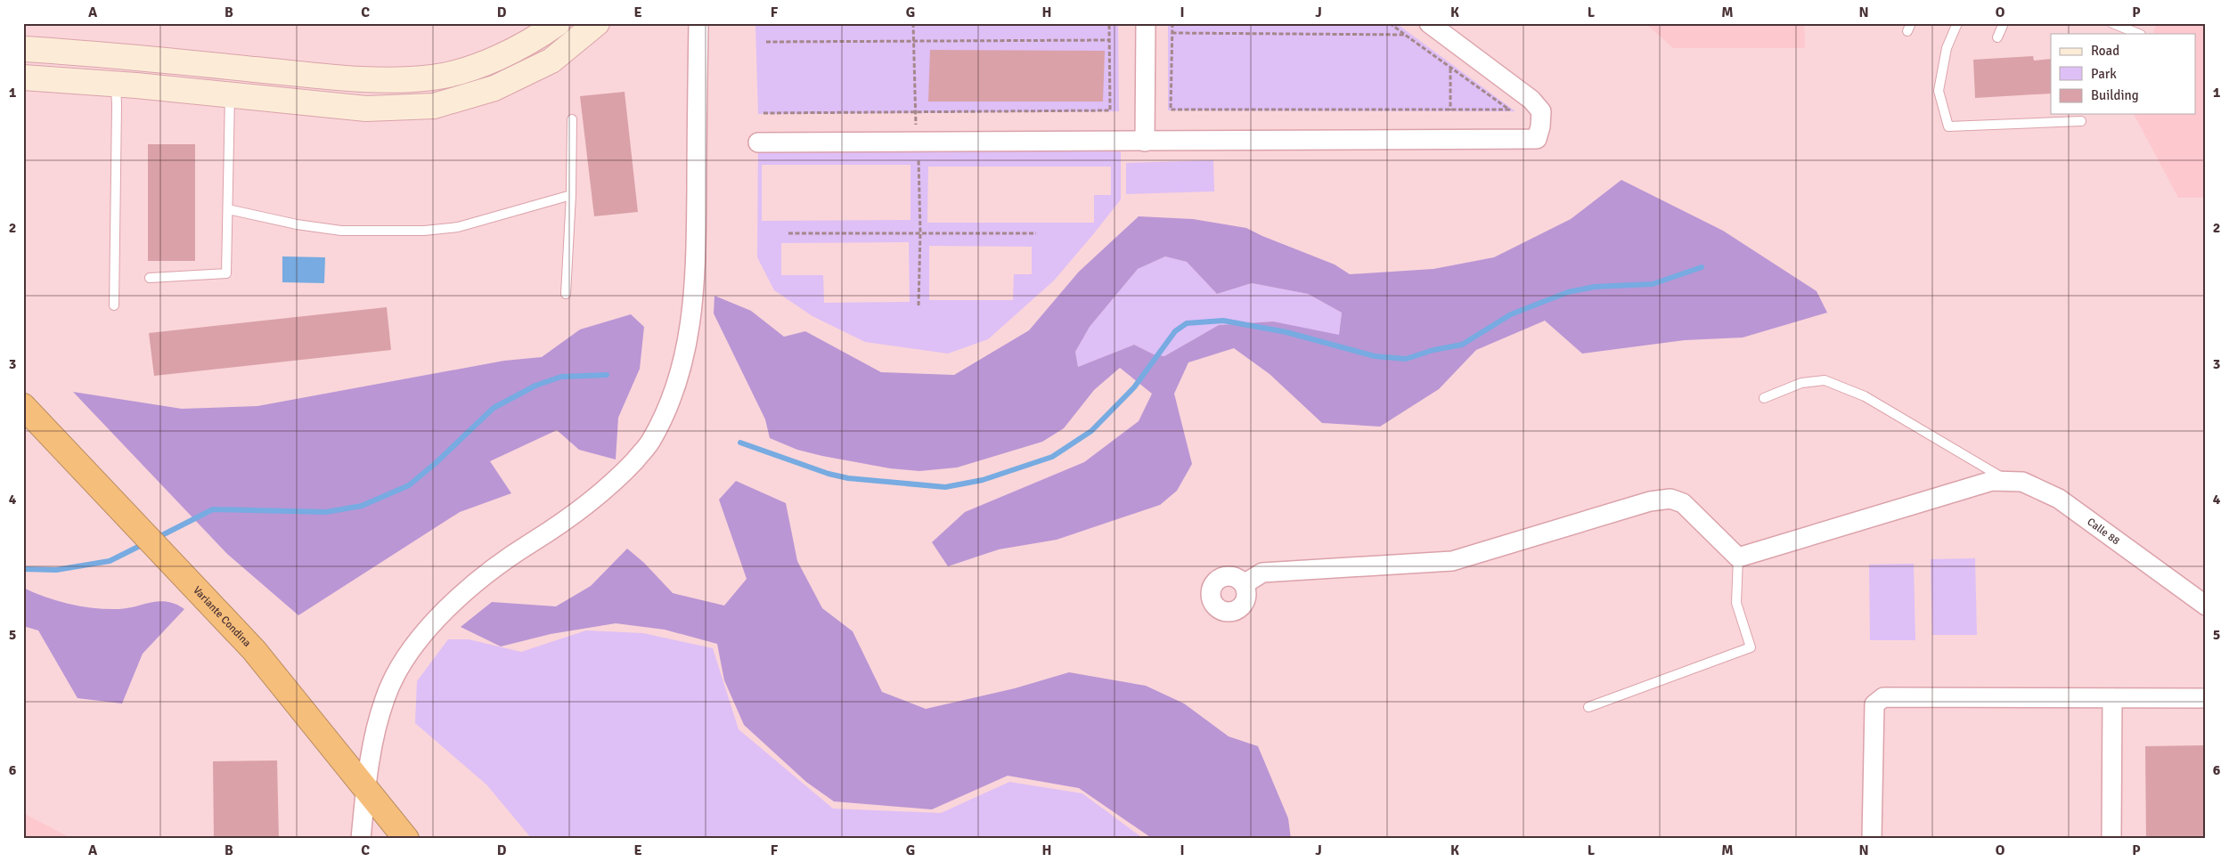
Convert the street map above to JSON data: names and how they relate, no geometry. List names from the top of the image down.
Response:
{
  "streets": {
    "highway": ["Variante Condina"],
    "street": ["Calle 88"]
  },
  "legend": ["Road", "Park", "Building"],
  "grid": {
    "columns": [
      "A",
      "B",
      "C",
      "D",
      "E",
      "F",
      "G",
      "H",
      "I",
      "J",
      "K",
      "L",
      "M",
      "N",
      "O",
      "P"
    ],
    "rows": [
      "1",
      "2",
      "3",
      "4",
      "5",
      "6"
    ]
  }
}
